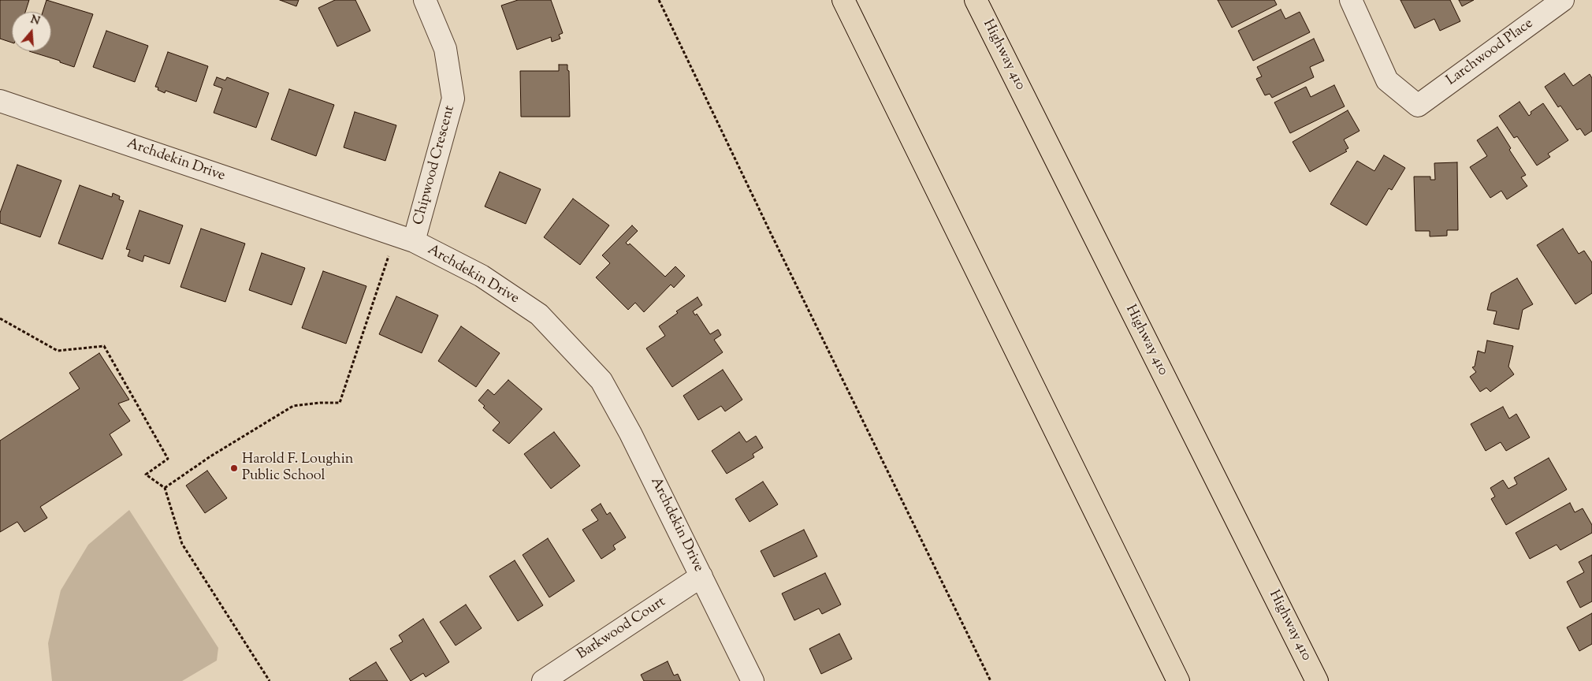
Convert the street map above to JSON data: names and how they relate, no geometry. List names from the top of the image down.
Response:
{
  "streets": {
    "highway": ["Highway 410"],
    "street": [
      "Larchwood Place",
      "Archdekin Drive",
      "Chipwood Crescent",
      "Barkwood Court"
    ]
  },
  "crossings": [
    ["Archdekin Drive", "Chipwood Crescent"],
    ["Archdekin Drive", "Barkwood Court"]
  ],
  "places": ["Harold F. Loughin Public School"],
  "north": "top"
}
